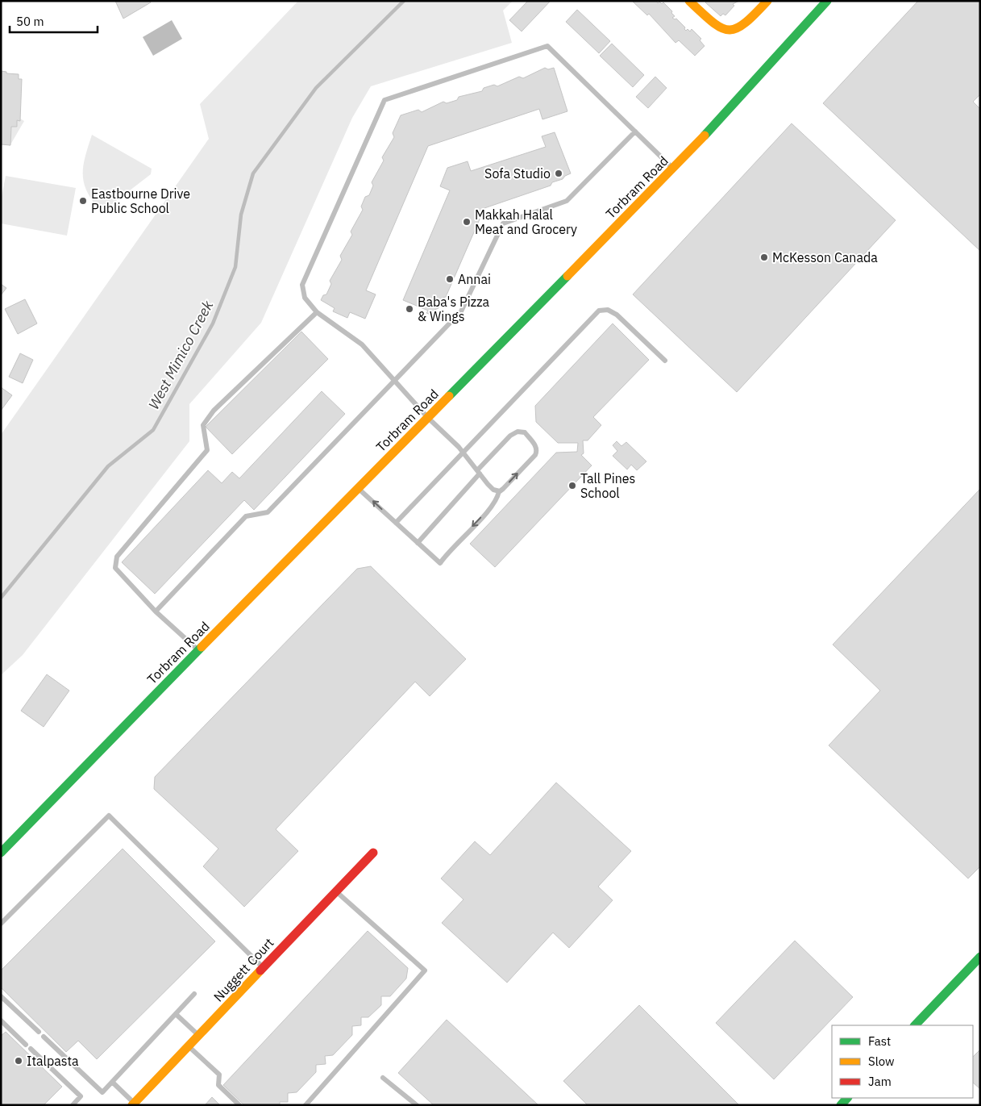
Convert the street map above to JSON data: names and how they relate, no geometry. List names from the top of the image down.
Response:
{
  "streets": {
    "main road": ["Torbram Road", "Nuggett Court"]
  },
  "water": ["West Mimico Creek"],
  "places": [
    "Sofa Studio",
    "Eastbourne Drive Public School",
    "Makkah Halal Meat and Grocery",
    "McKesson Canada",
    "Annai",
    "Baba's Pizza & Wings",
    "Tall Pines School",
    "Italpasta"
  ],
  "legend": ["Fast", "Slow", "Jam"],
  "scale_bar": "50 m"
}
